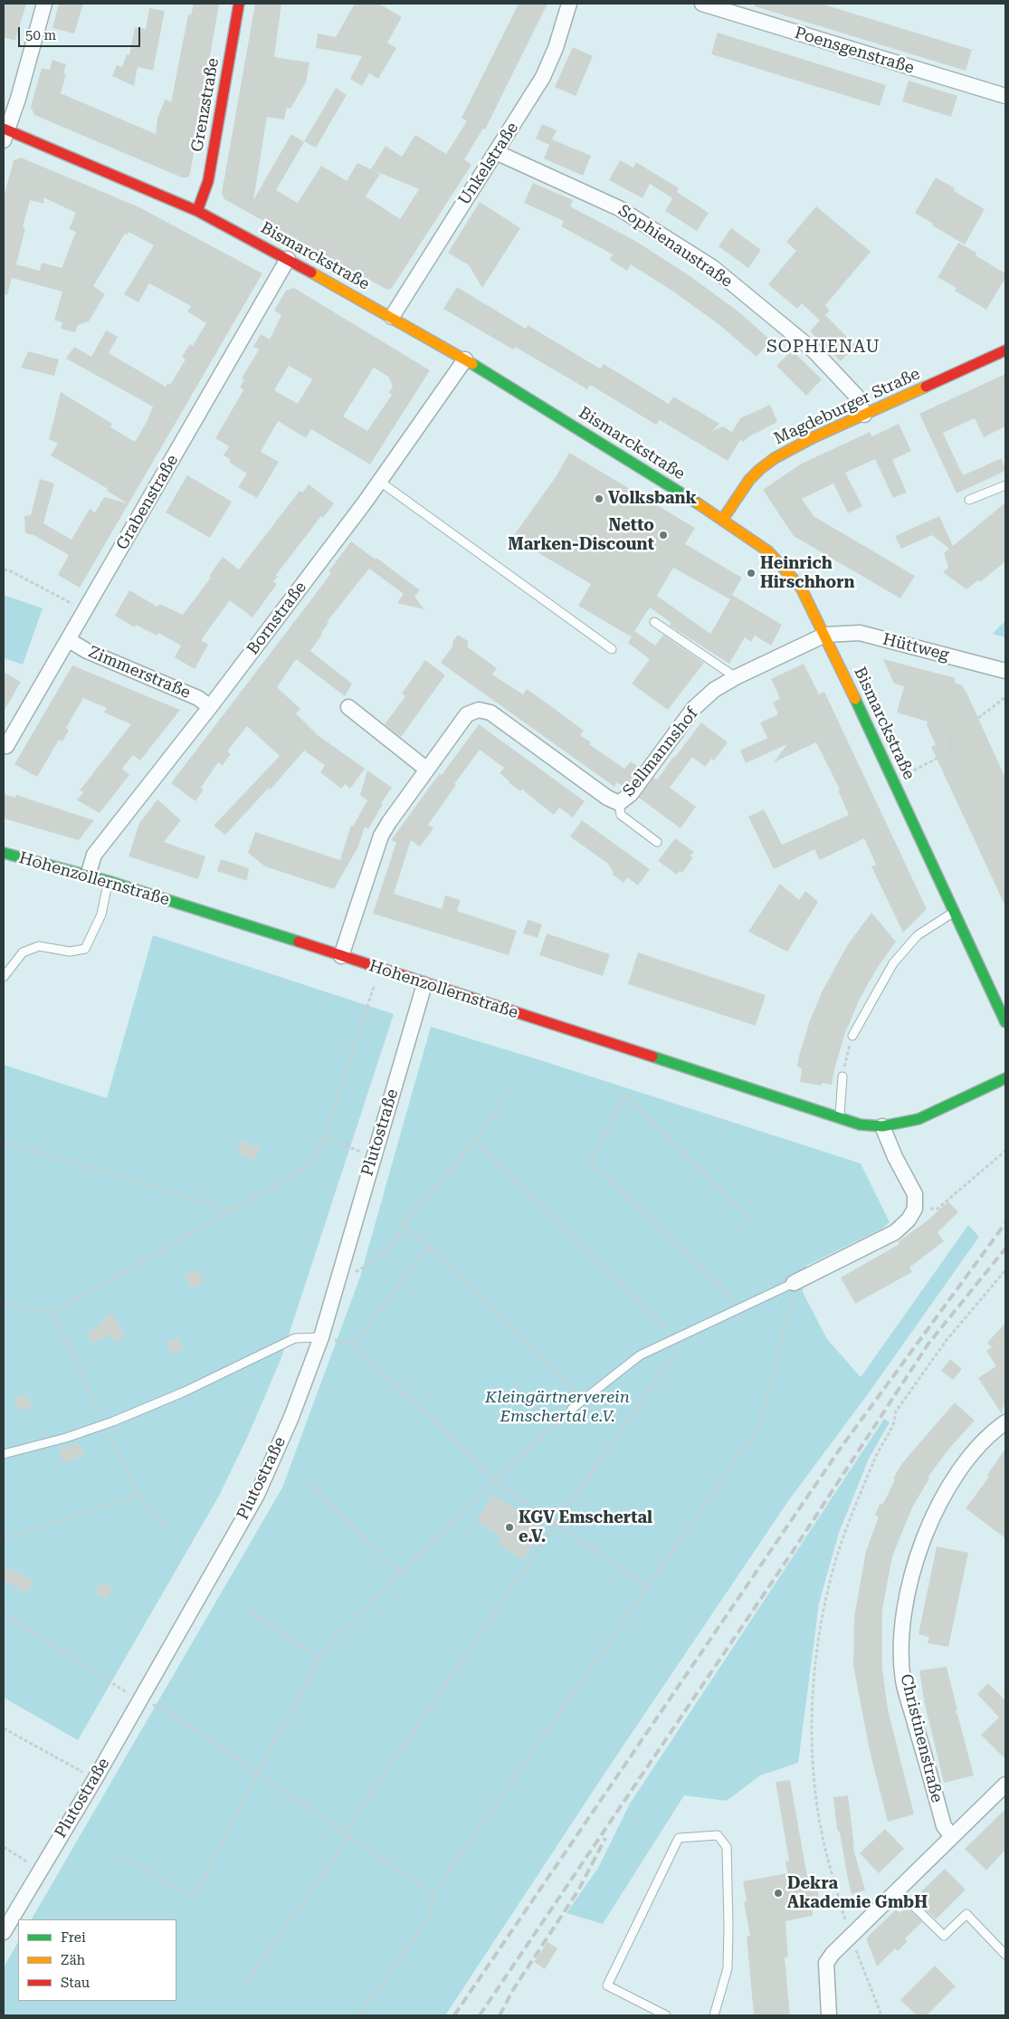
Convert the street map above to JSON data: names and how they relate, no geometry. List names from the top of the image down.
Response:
{
  "streets": {
    "main road": [
      "Grenzstraße",
      "Bismarckstraße",
      "Magdeburger Straße",
      "Hohenzollernstraße"
    ],
    "street": [
      "Poensgenstraße",
      "Unkelstraße",
      "Sophienaustraße",
      "Grabenstraße",
      "Bornstraße",
      "Hüttweg",
      "Zimmerstraße",
      "Sellmannshof",
      "Plutostraße",
      "Christinenstraße"
    ]
  },
  "crossings": [
    ["Grenzstraße", "Bismarckstraße"],
    ["Unkelstraße", "Sophienaustraße"],
    ["Unkelstraße", "Bismarckstraße"],
    ["Sophienaustraße", "Magdeburger Straße"],
    ["Bismarckstraße", "Magdeburger Straße"],
    ["Bismarckstraße", "Grabenstraße"],
    ["Bismarckstraße", "Bornstraße"],
    ["Bismarckstraße", "Hüttweg"],
    ["Bismarckstraße", "Sellmannshof"],
    ["Grabenstraße", "Zimmerstraße"],
    ["Bornstraße", "Zimmerstraße"],
    ["Bornstraße", "Hohenzollernstraße"],
    ["Hüttweg", "Sellmannshof"],
    ["Sellmannshof", "Hohenzollernstraße"],
    ["Hohenzollernstraße", "Plutostraße"]
  ],
  "districts": ["SOPHIENAU"],
  "parks": ["Kleingärtnerverein Emschertal e.V."],
  "places": [
    "Volksbank",
    "Netto Marken-Discount",
    "Heinrich Hirschhorn",
    "KGV Emschertal e.V.",
    "Dekra Akademie GmbH"
  ],
  "legend": ["Frei", "Zäh", "Stau"],
  "scale_bar": "50 m"
}
